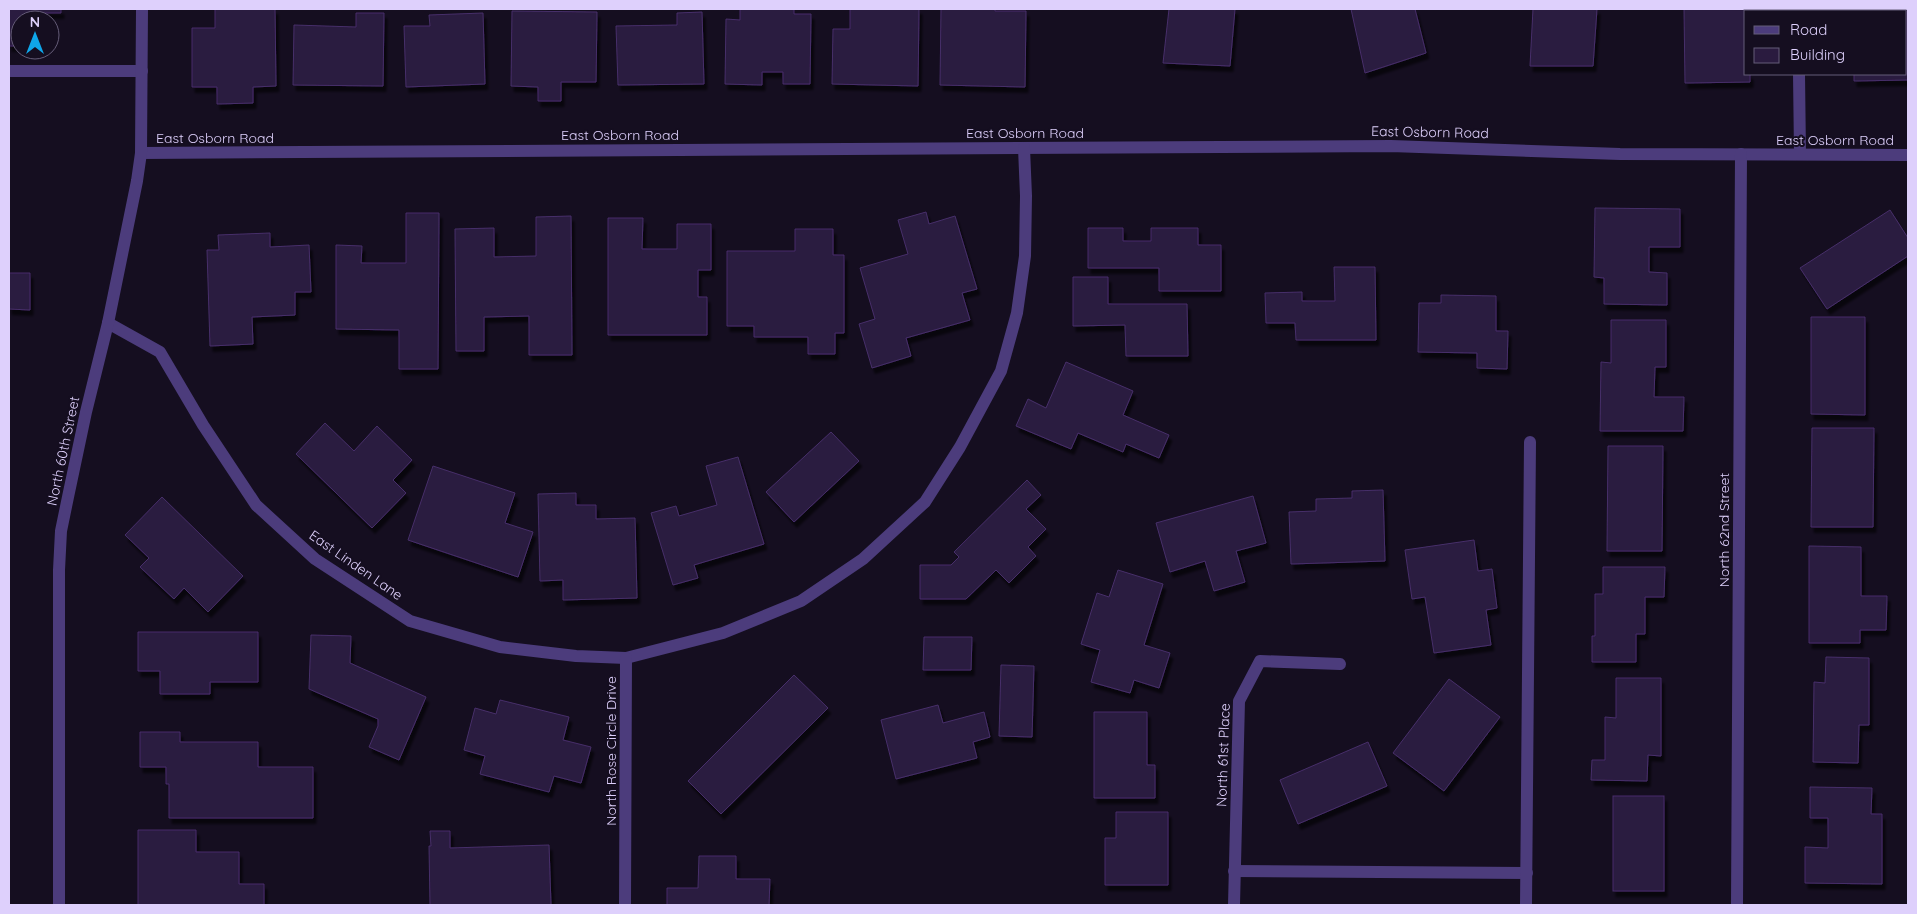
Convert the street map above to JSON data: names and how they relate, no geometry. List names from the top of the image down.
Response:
{
  "streets": {
    "street": [
      "East Osborn Road",
      "North 60th Street",
      "North 62nd Street",
      "East Linden Lane",
      "North Rose Circle Drive",
      "North 61st Place"
    ]
  },
  "crossings": [
    ["East Osborn Road", "North 60th Street"],
    ["East Osborn Road", "North 62nd Street"],
    ["East Osborn Road", "North Rose Circle Drive"],
    ["North 60th Street", "East Linden Lane"],
    ["East Linden Lane", "North Rose Circle Drive"]
  ],
  "legend": ["Road", "Building"],
  "north": "top"
}
